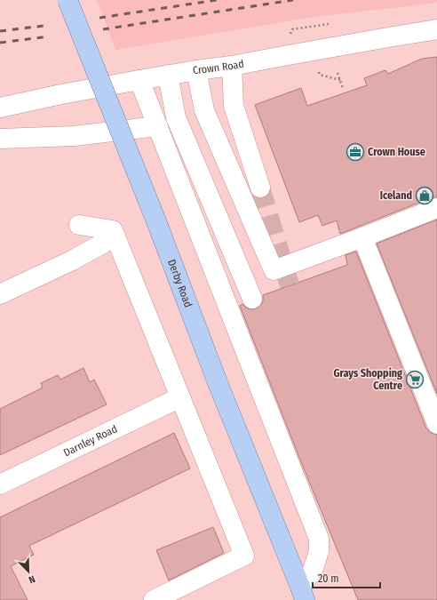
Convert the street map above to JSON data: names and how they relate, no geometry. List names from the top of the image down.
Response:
{
  "streets": {
    "main road": ["Derby Road"],
    "street": ["Crown Road", "Darnley Road"]
  },
  "places": {
    "office": ["Crown House"],
    "shop": ["Iceland"],
    "supermarket": ["Grays Shopping Centre"]
  },
  "scale_bar": "20 m",
  "north": "bottom right"
}
